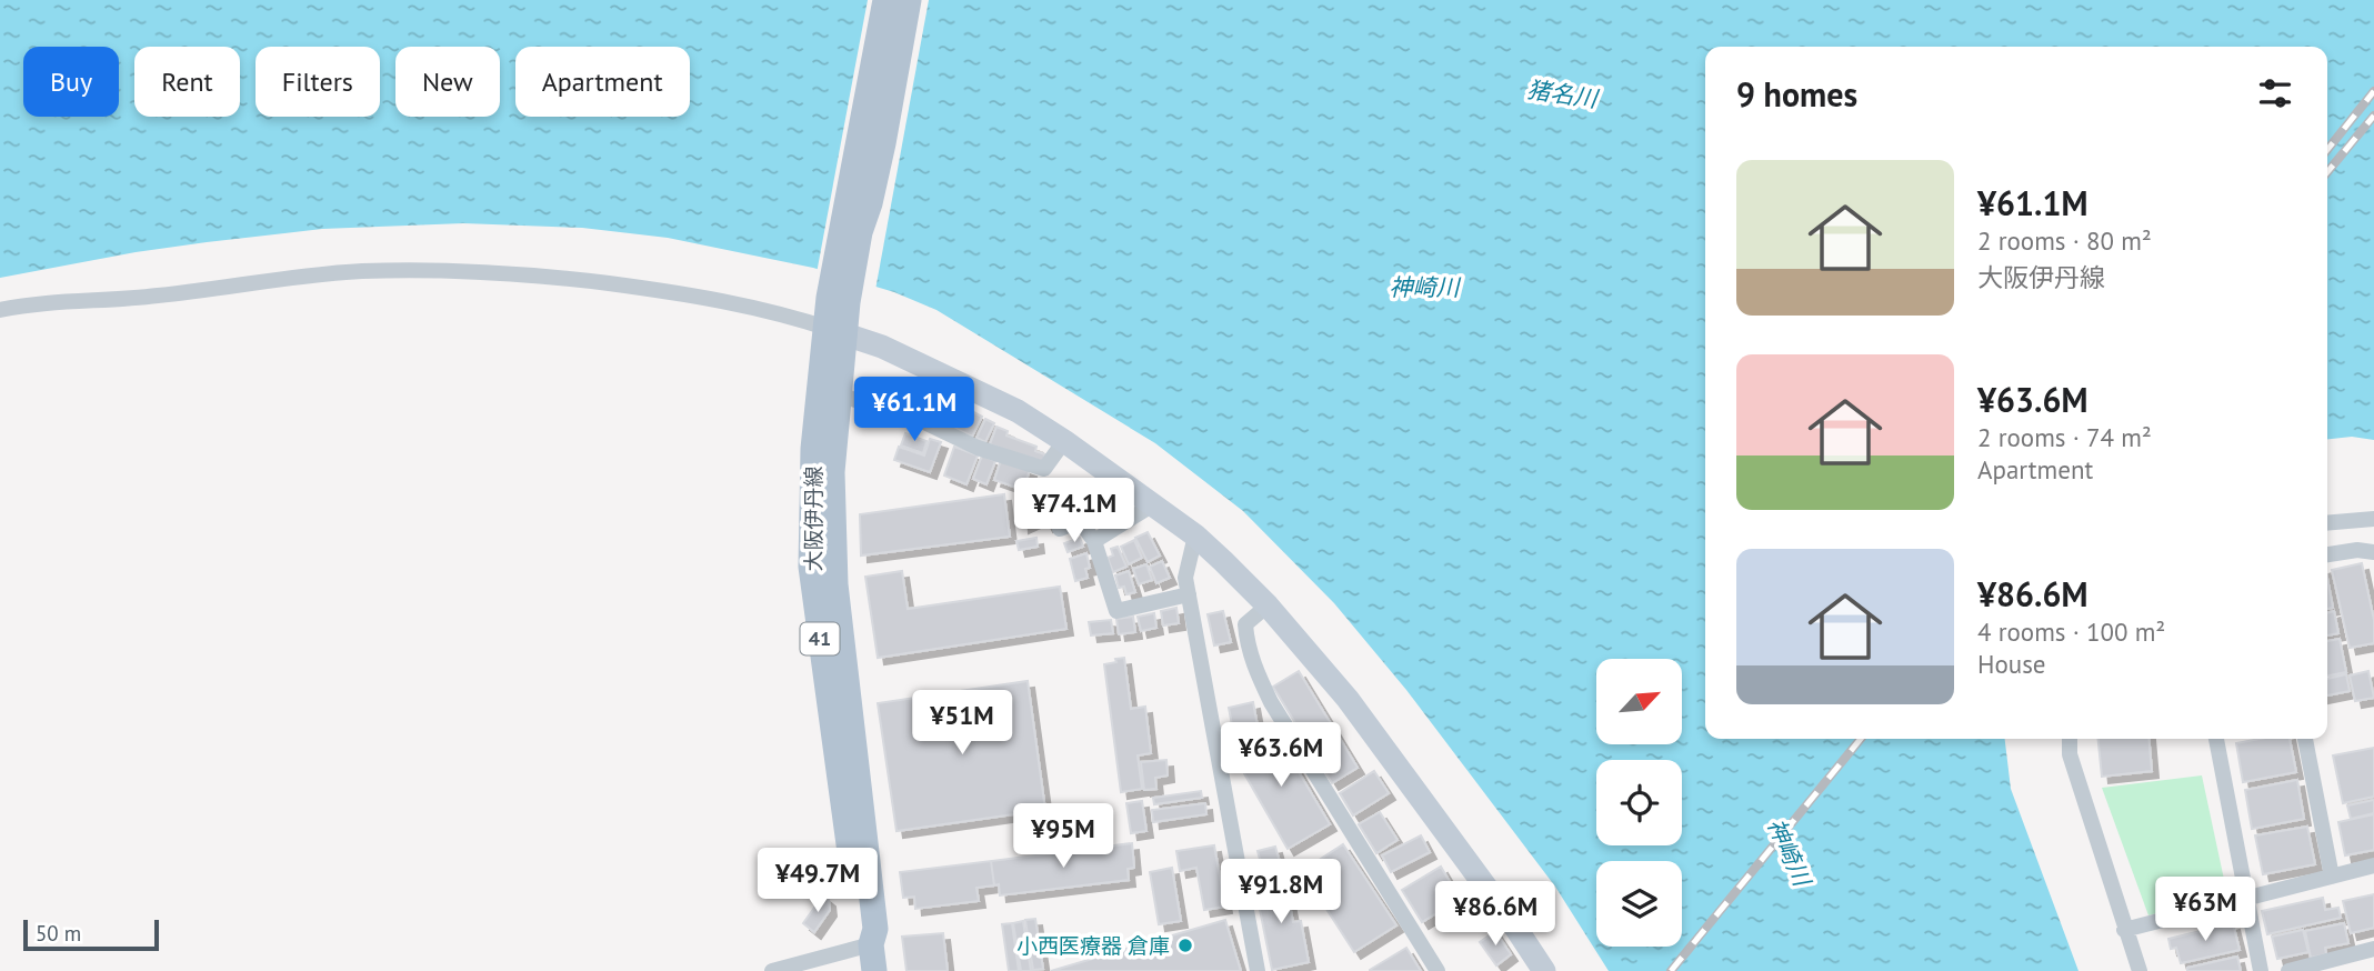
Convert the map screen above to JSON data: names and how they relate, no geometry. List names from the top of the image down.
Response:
{
  "streets": {
    "main road": ["大阪伊丹線", "41"]
  },
  "water": ["猪名川", "神崎川"],
  "places": ["小西医療器 倉庫"],
  "scale_bar": "50 m",
  "north": "top right",
  "page": {
    "chip": [
      "Buy",
      "Rent",
      "Filters",
      "New",
      "Apartment"
    ],
    "heading": "9 homes",
    "list": [
      {
        "name": "¥61.1M",
        "note": "2 rooms · 80 m² · 大阪伊丹線"
      },
      {
        "name": "¥63.6M",
        "note": "2 rooms · 74 m² · Apartment"
      },
      {
        "name": "¥86.6M",
        "note": "4 rooms · 100 m² · House"
      }
    ],
    "price": [
      "¥61.1M",
      "¥74.1M",
      "¥51M",
      "¥63.6M",
      "¥95M",
      "¥49.7M",
      "¥91.8M",
      "¥63M",
      "¥86.6M"
    ],
    "scale": "50 m"
  }
}
